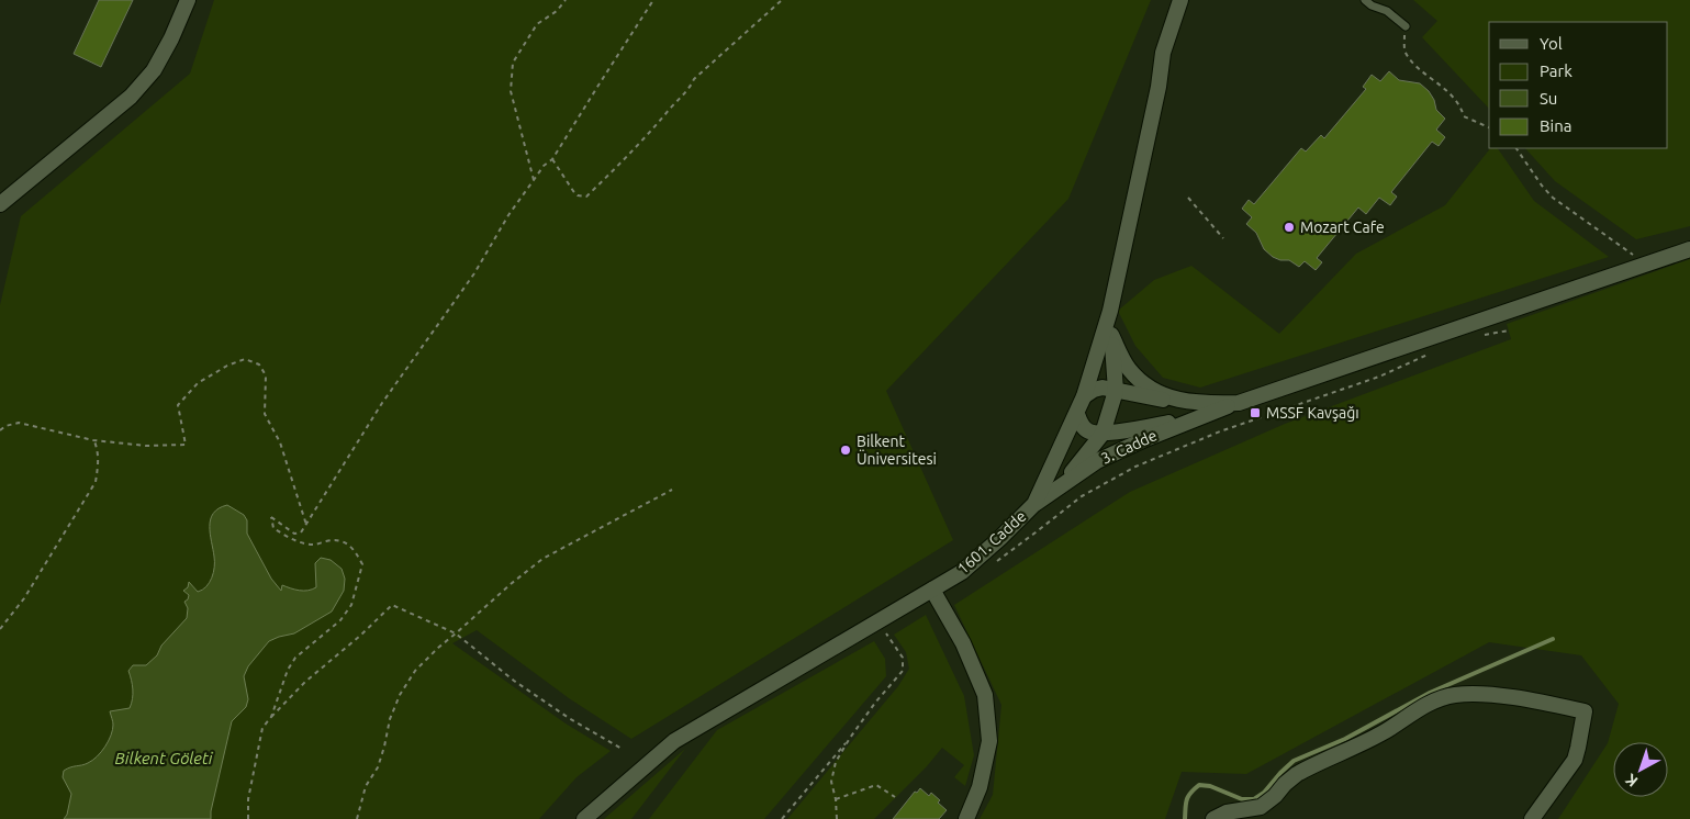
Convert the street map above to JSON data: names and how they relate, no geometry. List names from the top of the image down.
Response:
{
  "streets": {
    "street": ["3. Cadde", "1601. Cadde"]
  },
  "crossings": [
    ["3. Cadde", "1601. Cadde"]
  ],
  "water": ["Bilkent Göleti"],
  "places": {
    "other": ["Mozart Cafe", "Bilkent Üniversitesi"],
    "transit": ["MSSF Kavşağı"]
  },
  "legend": [
    "Yol",
    "Park",
    "Su",
    "Bina"
  ],
  "north": "bottom left"
}
